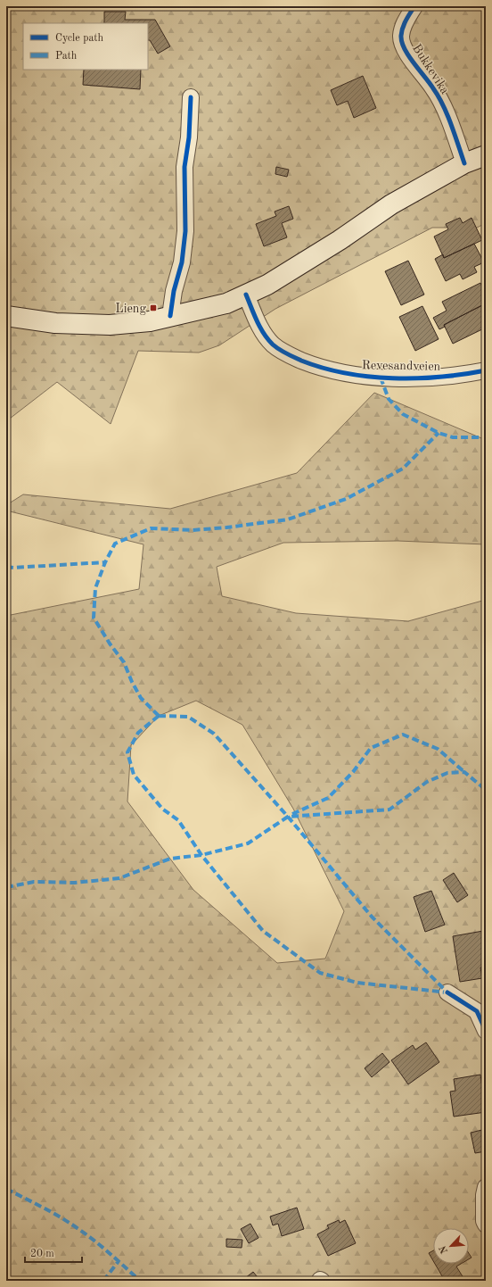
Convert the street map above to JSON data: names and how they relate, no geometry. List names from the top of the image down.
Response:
{
  "streets": {
    "street": ["Bukkevika", "Revesandveien"]
  },
  "places": {
    "transit": ["Lieng"]
  },
  "legend": ["Cycle path", "Path"],
  "scale_bar": "20 m",
  "north": "bottom left"
}
